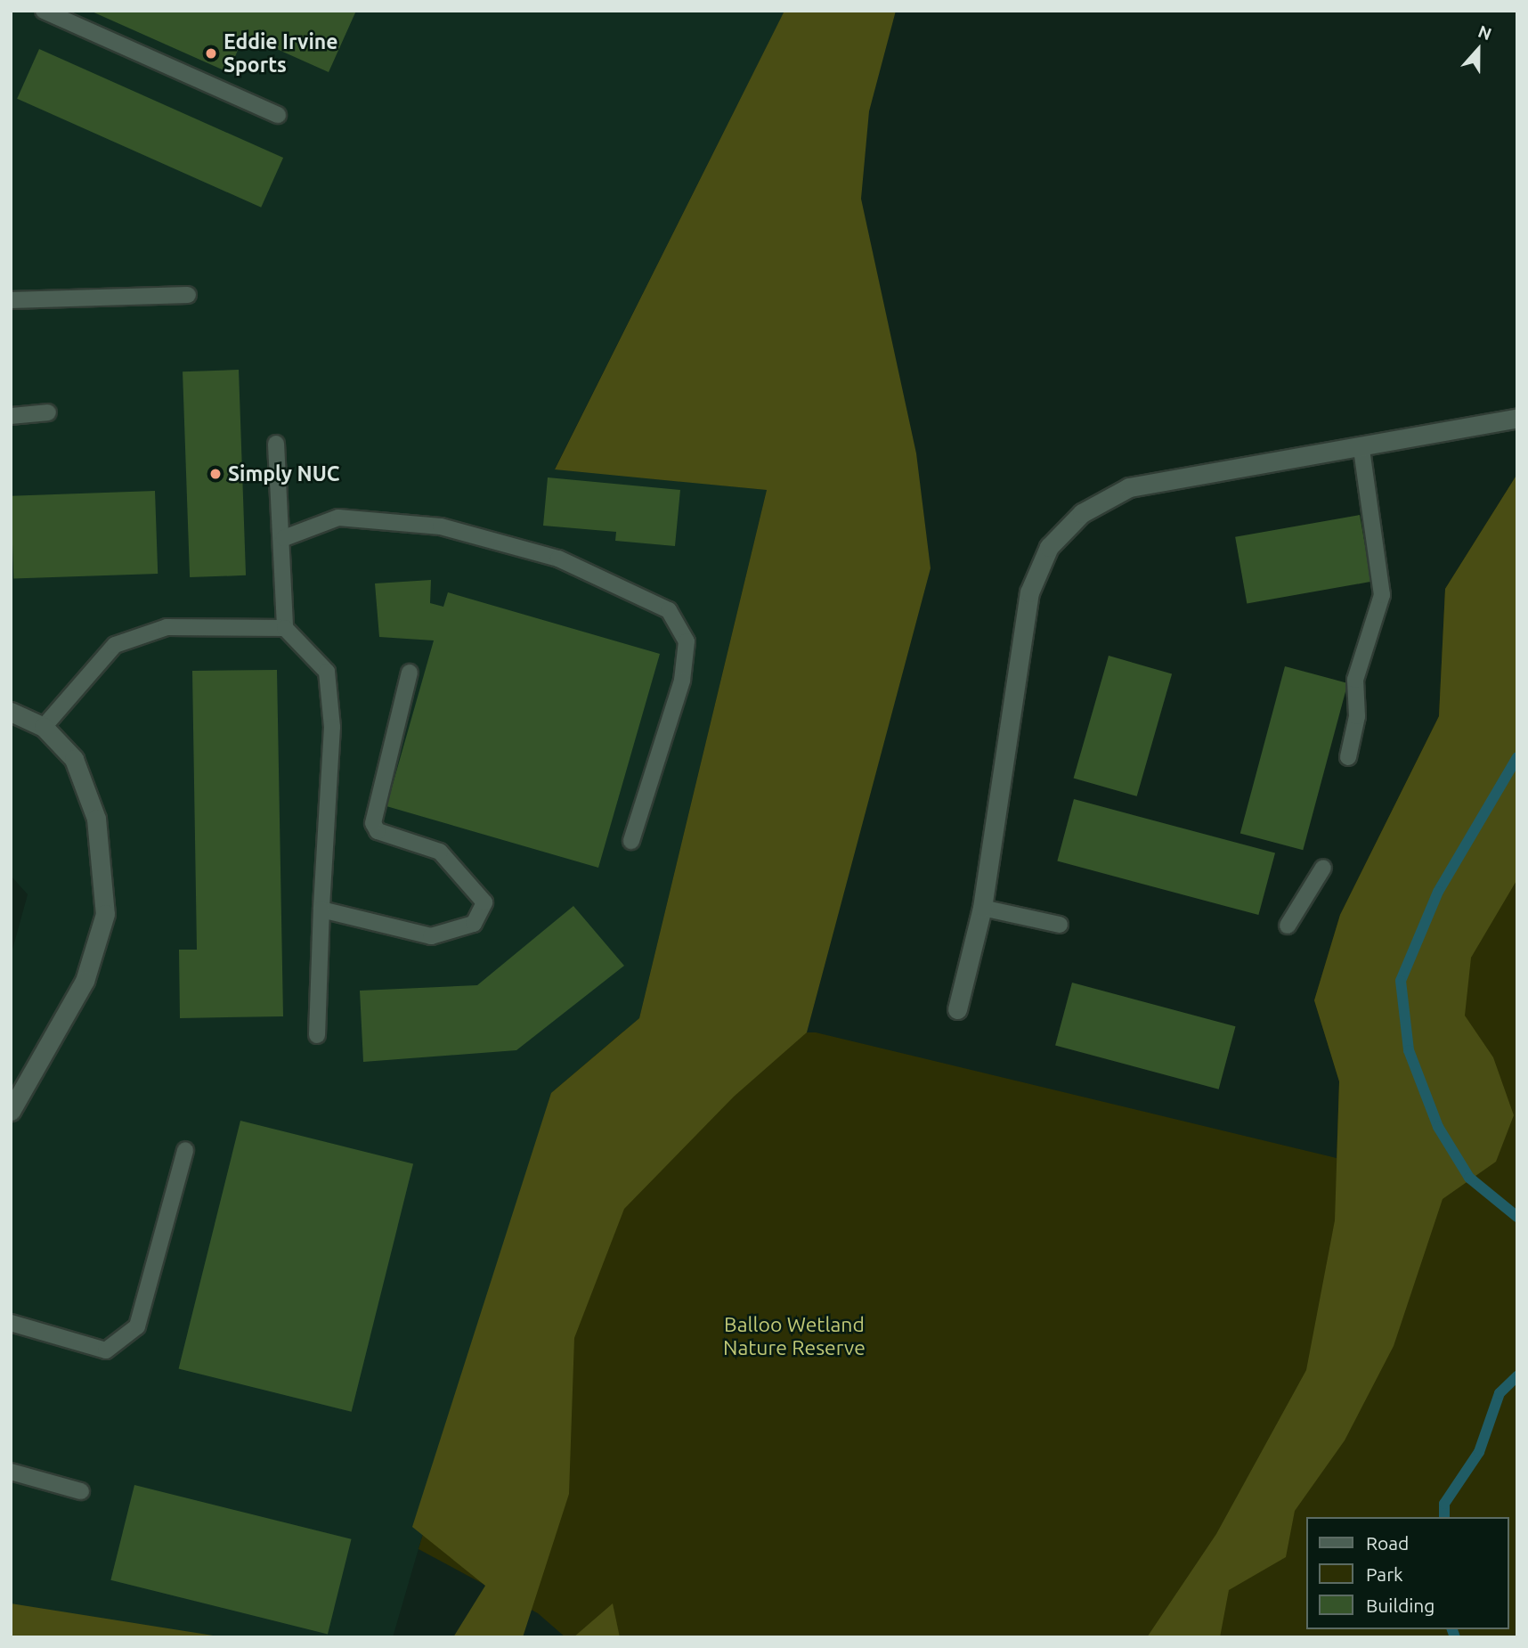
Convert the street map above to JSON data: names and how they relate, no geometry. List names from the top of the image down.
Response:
{
  "parks": ["Balloo Wetland Nature Reserve"],
  "places": ["Eddie Irvine Sports", "Simply NUC"],
  "legend": ["Road", "Park", "Building"],
  "north": "top"
}
